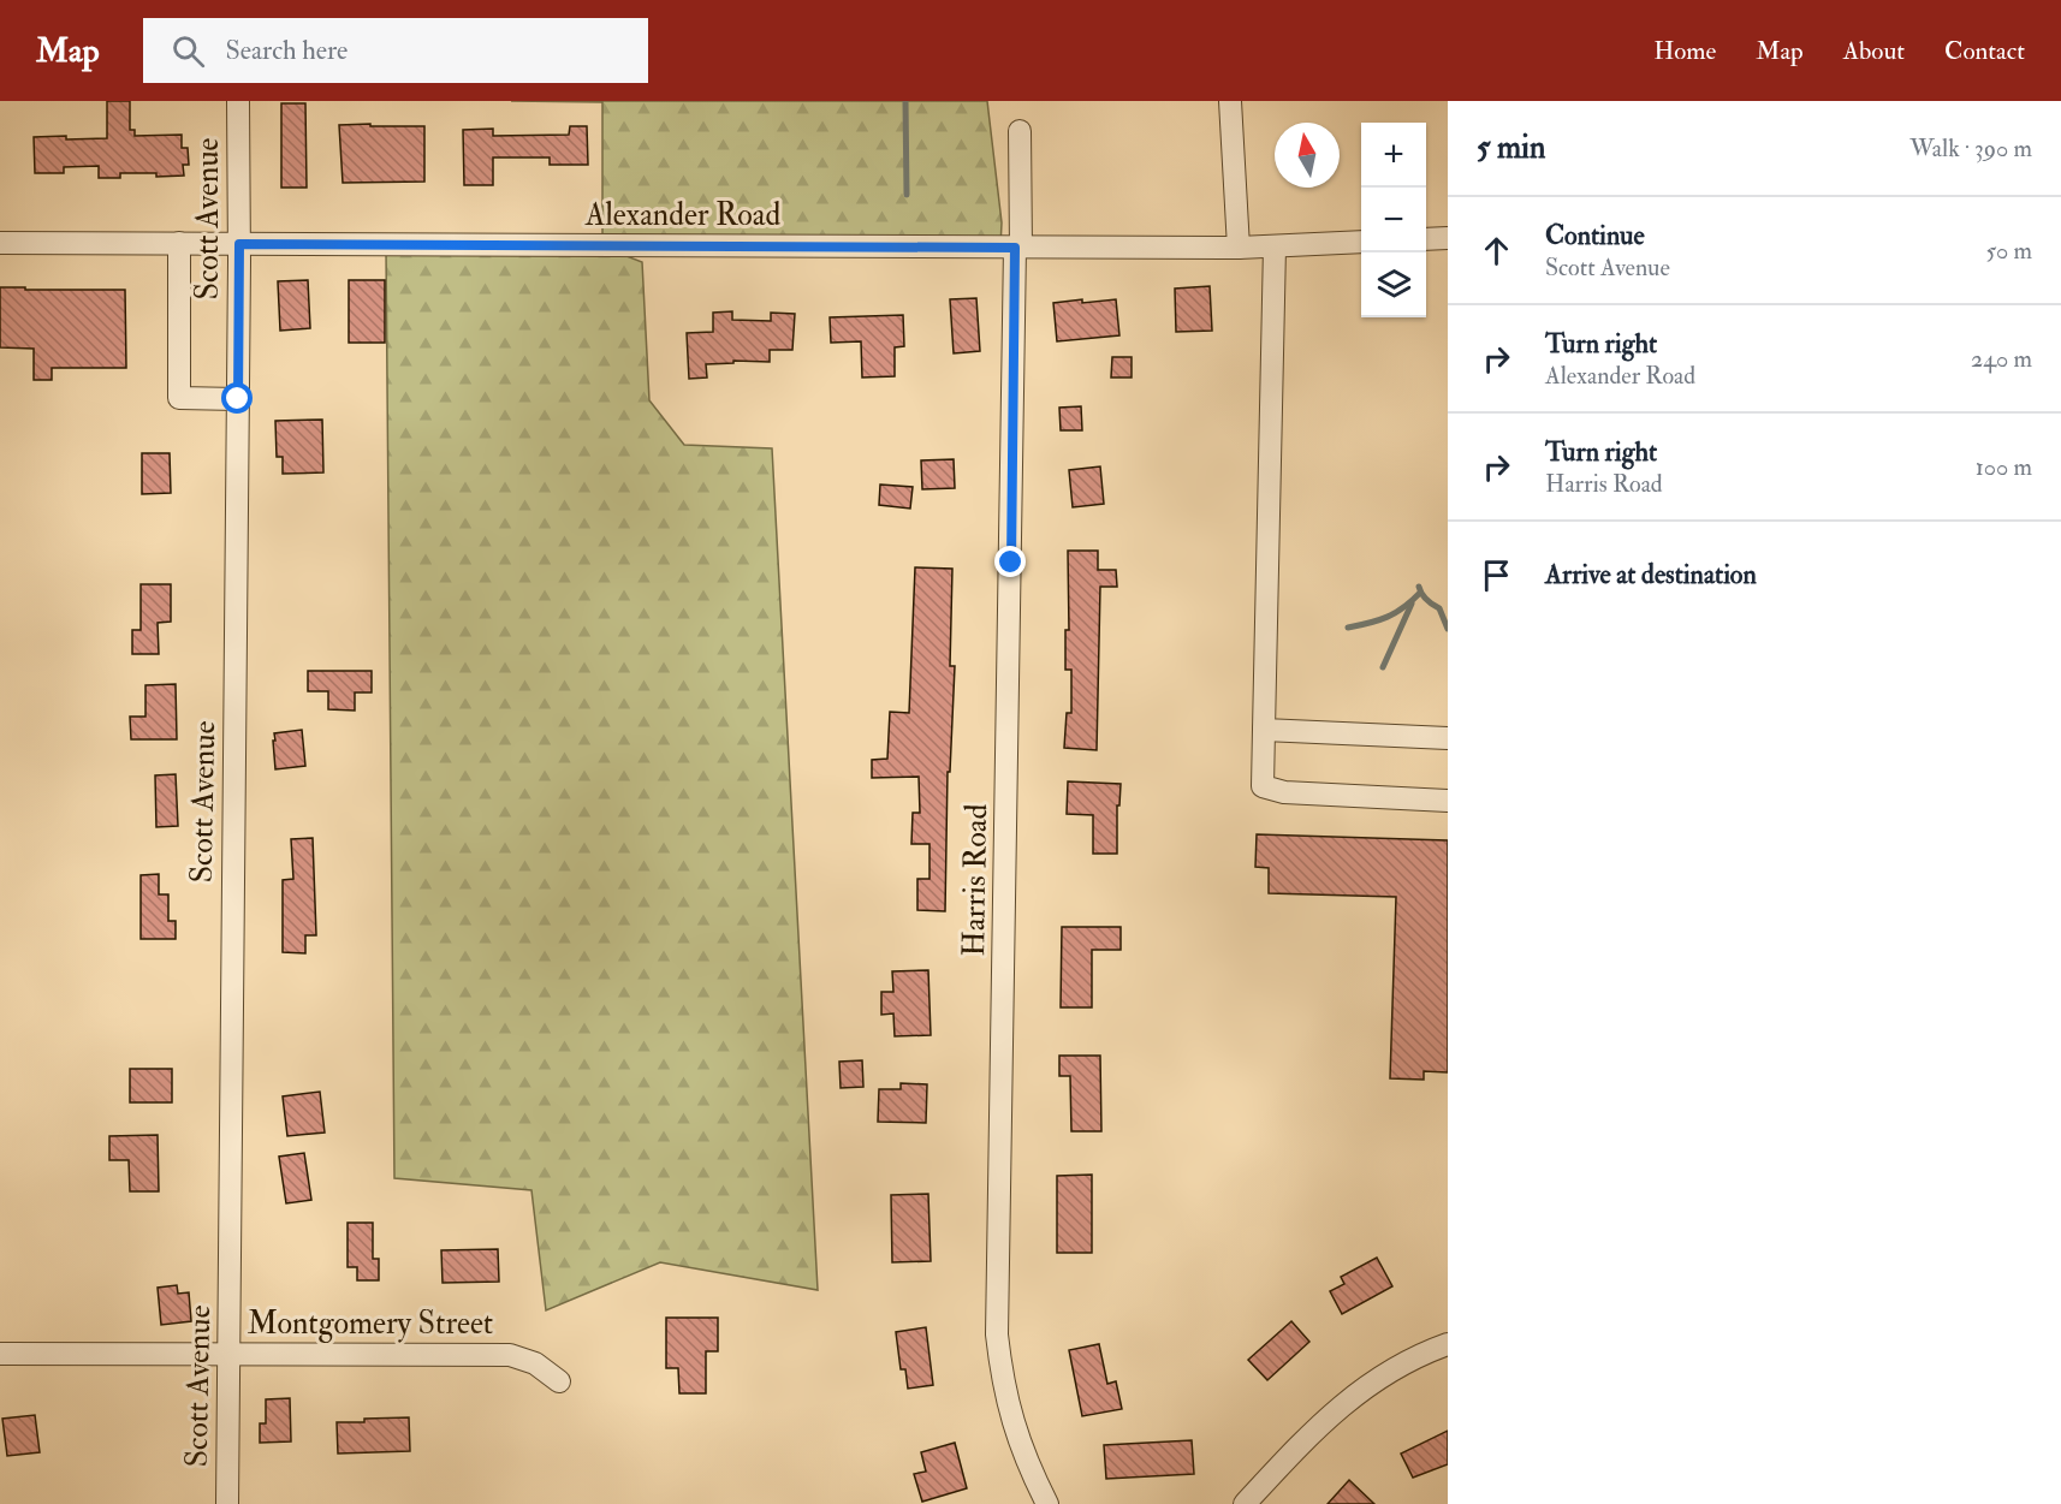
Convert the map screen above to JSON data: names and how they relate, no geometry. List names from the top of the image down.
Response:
{
  "streets": {
    "street": [
      "Alexander Road",
      "Scott Avenue",
      "Harris Road",
      "Montgomery Street"
    ]
  },
  "crossings": [
    ["Alexander Road", "Scott Avenue"],
    ["Alexander Road", "Harris Road"],
    ["Scott Avenue", "Montgomery Street"]
  ],
  "north": "top",
  "page": {
    "header": "Map",
    "search": "Search here",
    "nav": [
      "Home",
      "Map",
      "About",
      "Contact"
    ],
    "heading": ["5 min", "Walk · 390 m"],
    "map_buttons": ["+", "−"],
    "list": [
      ["Continue", "Scott Avenue", "50 m"],
      ["Turn right", "Alexander Road", "240 m"],
      ["Turn right", "Harris Road", "100 m"],
      "Arrive at destination"
    ]
  }
}
